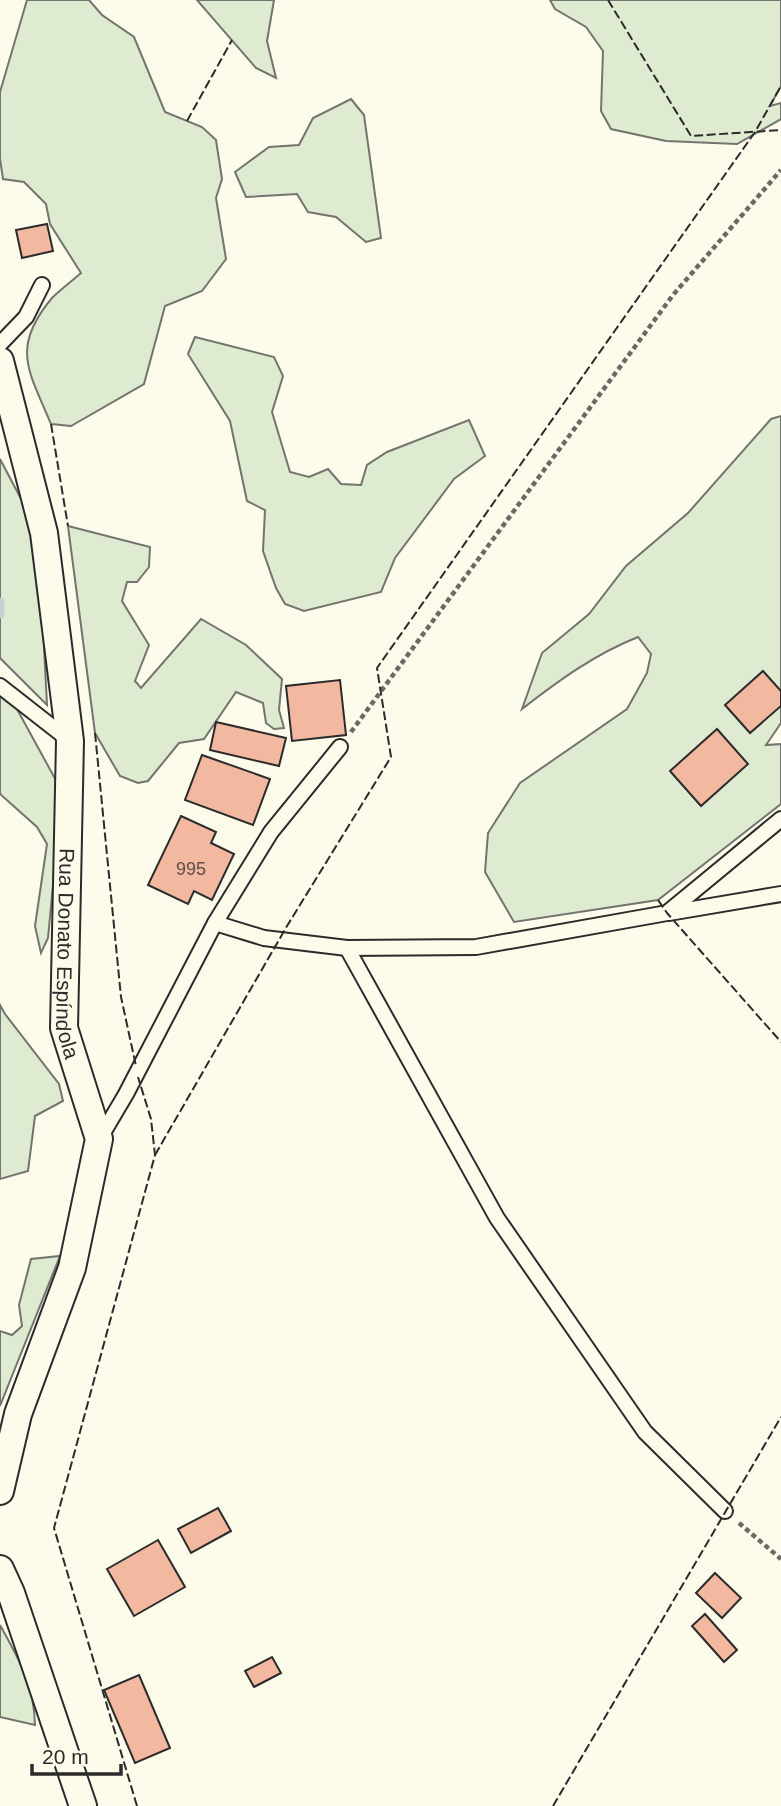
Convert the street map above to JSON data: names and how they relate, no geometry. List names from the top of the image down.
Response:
{
  "streets": {
    "street": ["Rua Donato Espíndola"]
  },
  "house_numbers": ["995"],
  "scale_bar": "20 m"
}
